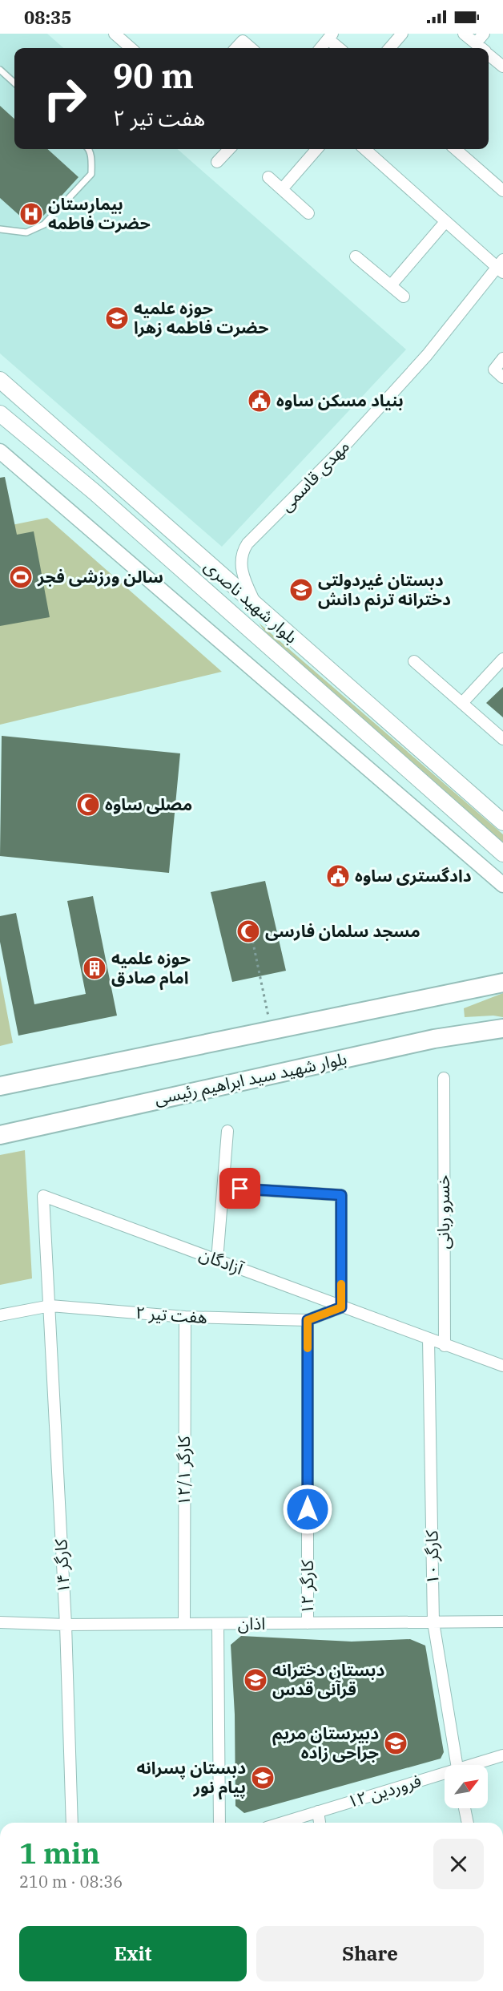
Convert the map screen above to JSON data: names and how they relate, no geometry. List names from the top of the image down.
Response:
{
  "streets": {
    "main road": ["بلوار شهید ناصری", "بلوار شهید سید ابراهیم رئیسی"],
    "street": [
      "مهدی قاسمی",
      "خسرو ربانی",
      "آزادگان",
      "هفت تیر ۲",
      "کارگر ۱۲/۱",
      "کارگر ۱۰",
      "کارگر ۱۴",
      "کارگر ۱۲",
      "اذان",
      "۱۲ فروردین"
    ]
  },
  "crossings": [
    ["مهدی قاسمی", "بلوار شهید ناصری"],
    ["خسرو ربانی", "آزادگان"],
    ["آزادگان", "هفت تیر ۲"],
    ["آزادگان", "کارگر ۱۰"],
    ["آزادگان", "کارگر ۱۴"],
    ["هفت تیر ۲", "کارگر ۱۲/۱"],
    ["هفت تیر ۲", "کارگر ۱۴"],
    ["هفت تیر ۲", "کارگر ۱۲"],
    ["کارگر ۱۲/۱", "اذان"],
    ["کارگر ۱۰", "اذان"],
    ["کارگر ۱۴", "اذان"],
    ["کارگر ۱۲", "اذان"]
  ],
  "places": {
    "hospital": ["بیمارستان حضرت فاطمه"],
    "school or university": [
      "حوزه علمیه حضرت فاطمه زهرا",
      "دبستان غیردولتی دخترانه ترنم دانش",
      "دبستان دخترانه قرآنی قدس",
      "دبیرستان مریم جراحی زاده",
      "دبستان پسرانه پیام نور"
    ],
    "public building": ["بنیاد مسکن ساوه", "دادگستری ساوه"],
    "sports": ["سالن ورزشی فجر"],
    "mosque": ["مصلی ساوه", "مسجد سلمان فارسی"],
    "building": ["حوزه علمیه امام صادق"]
  },
  "north": "top right",
  "page": {
    "status": "08:35",
    "turn": ["90 m", "هفت تیر ۲"],
    "heading": ["1 min", "210 m · 08:36"],
    "buttons": ["Exit", "Share"]
  }
}
